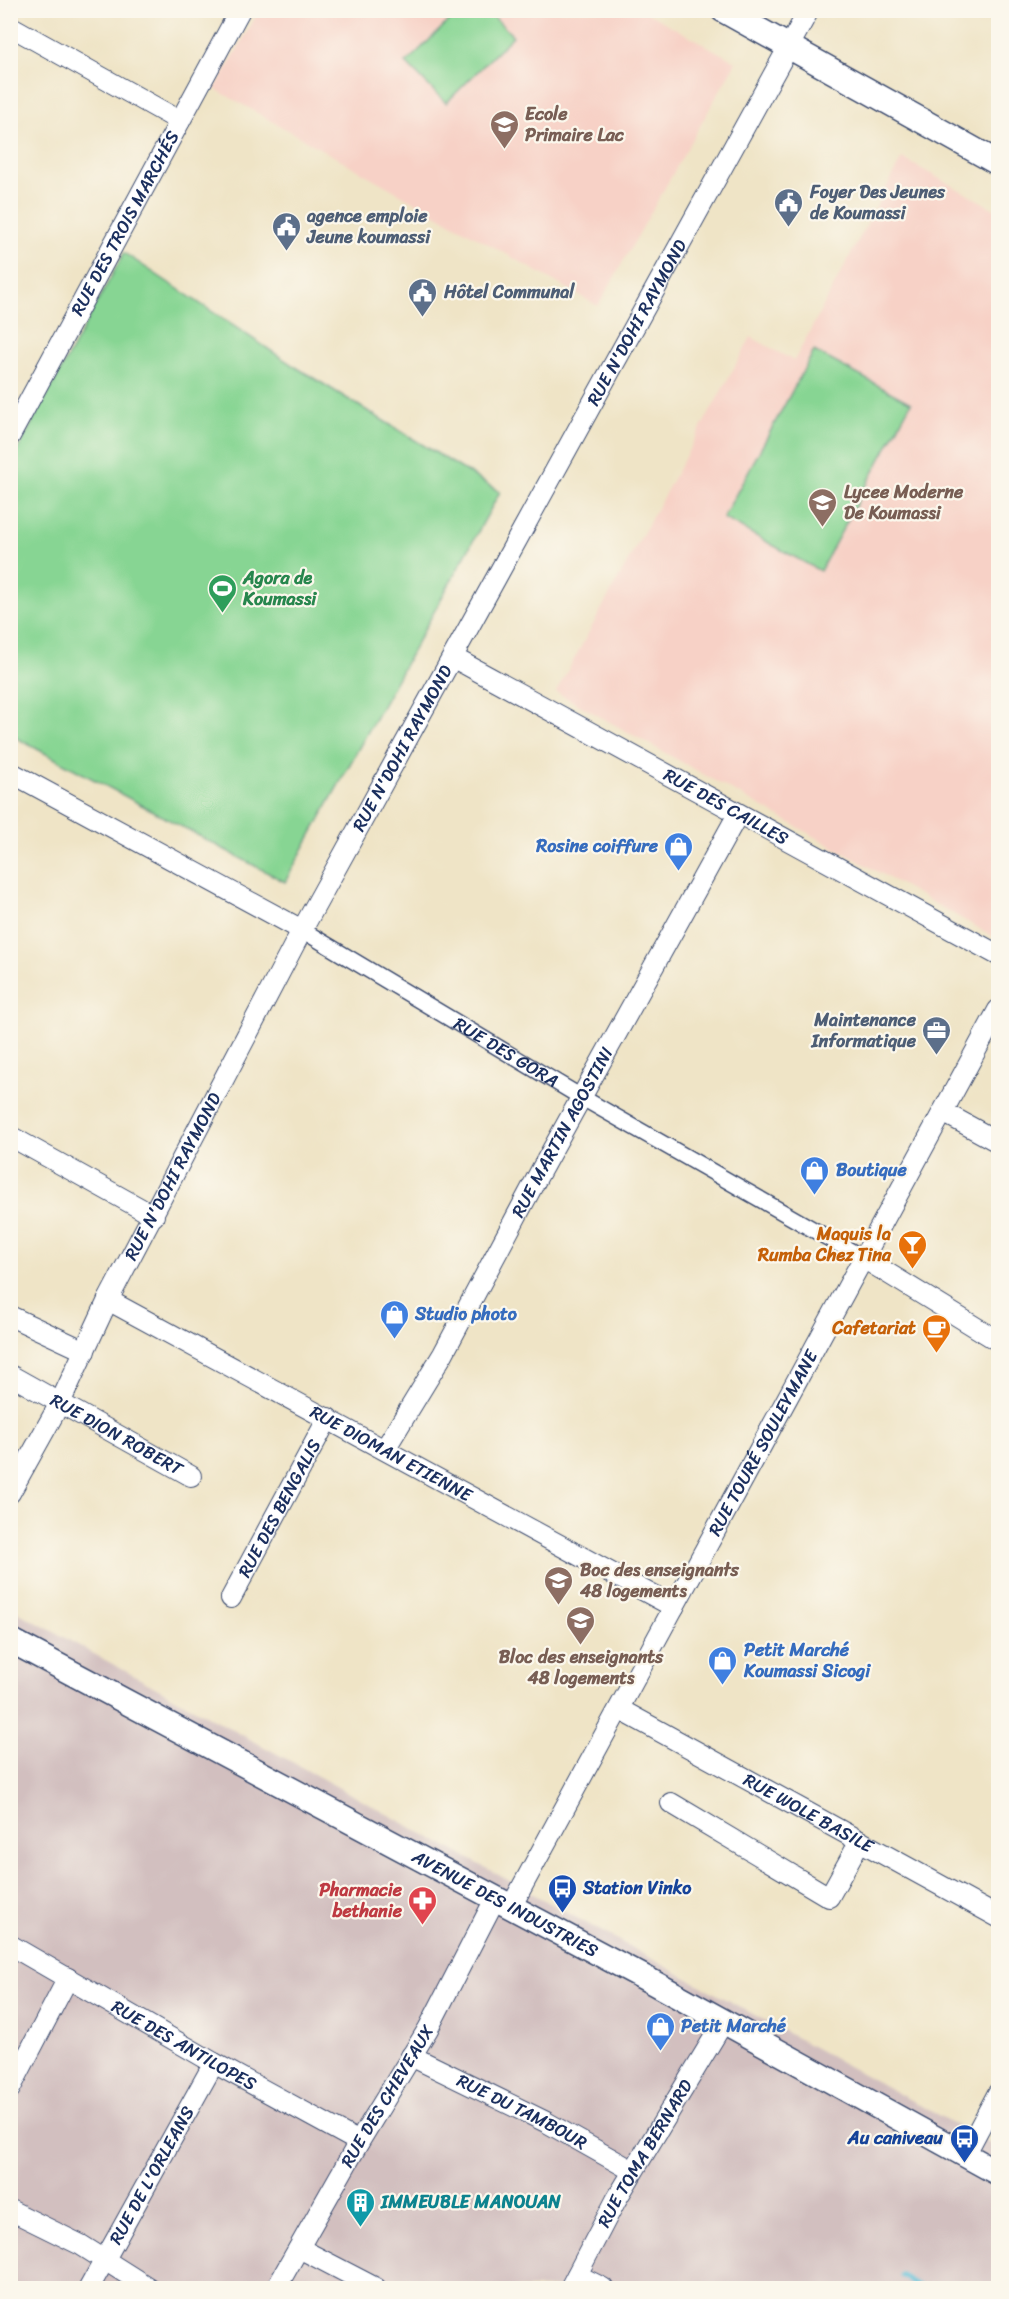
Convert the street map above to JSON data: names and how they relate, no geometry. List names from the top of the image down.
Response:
{
  "streets": {
    "street": [
      "RUE DES TROIS MARCHÉS",
      "RUE N'DOHI RAYMOND",
      "RUE DES CAILLES",
      "RUE DES GORA",
      "RUE MARTIN AGOSTINI",
      "RUE DION ROBERT",
      "RUE TOURÉ SOULEYMANE",
      "RUE DIOMAN ETIENNE",
      "RUE DES BENGALIS",
      "RUE WOLE BASILE",
      "AVENUE DES INDUSTRIES",
      "RUE DES ANTILOPES",
      "RUE DES CHEVEAUX",
      "RUE DU TAMBOUR",
      "RUE TOMA BERNARD",
      "RUE DE L'ORLEANS"
    ]
  },
  "crossings": [
    ["RUE N'DOHI RAYMOND", "RUE DES CAILLES"],
    ["RUE N'DOHI RAYMOND", "RUE DES GORA"],
    ["RUE N'DOHI RAYMOND", "RUE DION ROBERT"],
    ["RUE N'DOHI RAYMOND", "RUE DIOMAN ETIENNE"],
    ["RUE DES CAILLES", "RUE MARTIN AGOSTINI"],
    ["RUE DES GORA", "RUE MARTIN AGOSTINI"],
    ["RUE DES GORA", "RUE TOURÉ SOULEYMANE"],
    ["RUE MARTIN AGOSTINI", "RUE DIOMAN ETIENNE"],
    ["RUE TOURÉ SOULEYMANE", "RUE DIOMAN ETIENNE"],
    ["RUE TOURÉ SOULEYMANE", "RUE WOLE BASILE"],
    ["RUE TOURÉ SOULEYMANE", "AVENUE DES INDUSTRIES"],
    ["RUE TOURÉ SOULEYMANE", "RUE DES CHEVEAUX"],
    ["RUE DIOMAN ETIENNE", "RUE DES BENGALIS"],
    ["AVENUE DES INDUSTRIES", "RUE DES CHEVEAUX"],
    ["AVENUE DES INDUSTRIES", "RUE TOMA BERNARD"],
    ["RUE DES ANTILOPES", "RUE DES CHEVEAUX"],
    ["RUE DES ANTILOPES", "RUE DE L'ORLEANS"],
    ["RUE DES CHEVEAUX", "RUE DU TAMBOUR"],
    ["RUE DU TAMBOUR", "RUE TOMA BERNARD"]
  ],
  "places": {
    "school or university": [
      "Ecole Primaire Lac",
      "Lycee Moderne De Koumassi",
      "Boc des enseignants 48 logements",
      "Bloc des enseignants 48 logements"
    ],
    "public building": ["Foyer Des Jeunes de Koumassi", "agence emploie Jeune koumassi", "Hôtel Communal"],
    "sports": ["Agora de Koumassi"],
    "shop": [
      "Rosine coiffure",
      "Boutique",
      "Studio photo",
      "Petit Marché Koumassi Sicogi",
      "Petit Marché"
    ],
    "office": ["Maintenance Informatique"],
    "bar": ["Maquis la Rumba Chez Tina"],
    "cafe": ["Cafetariat"],
    "bus stop": ["Station Vinko", "Au caniveau"],
    "pharmacy": ["Pharmacie bethanie"],
    "building": ["IMMEUBLE MANOUAN"]
  }
}
